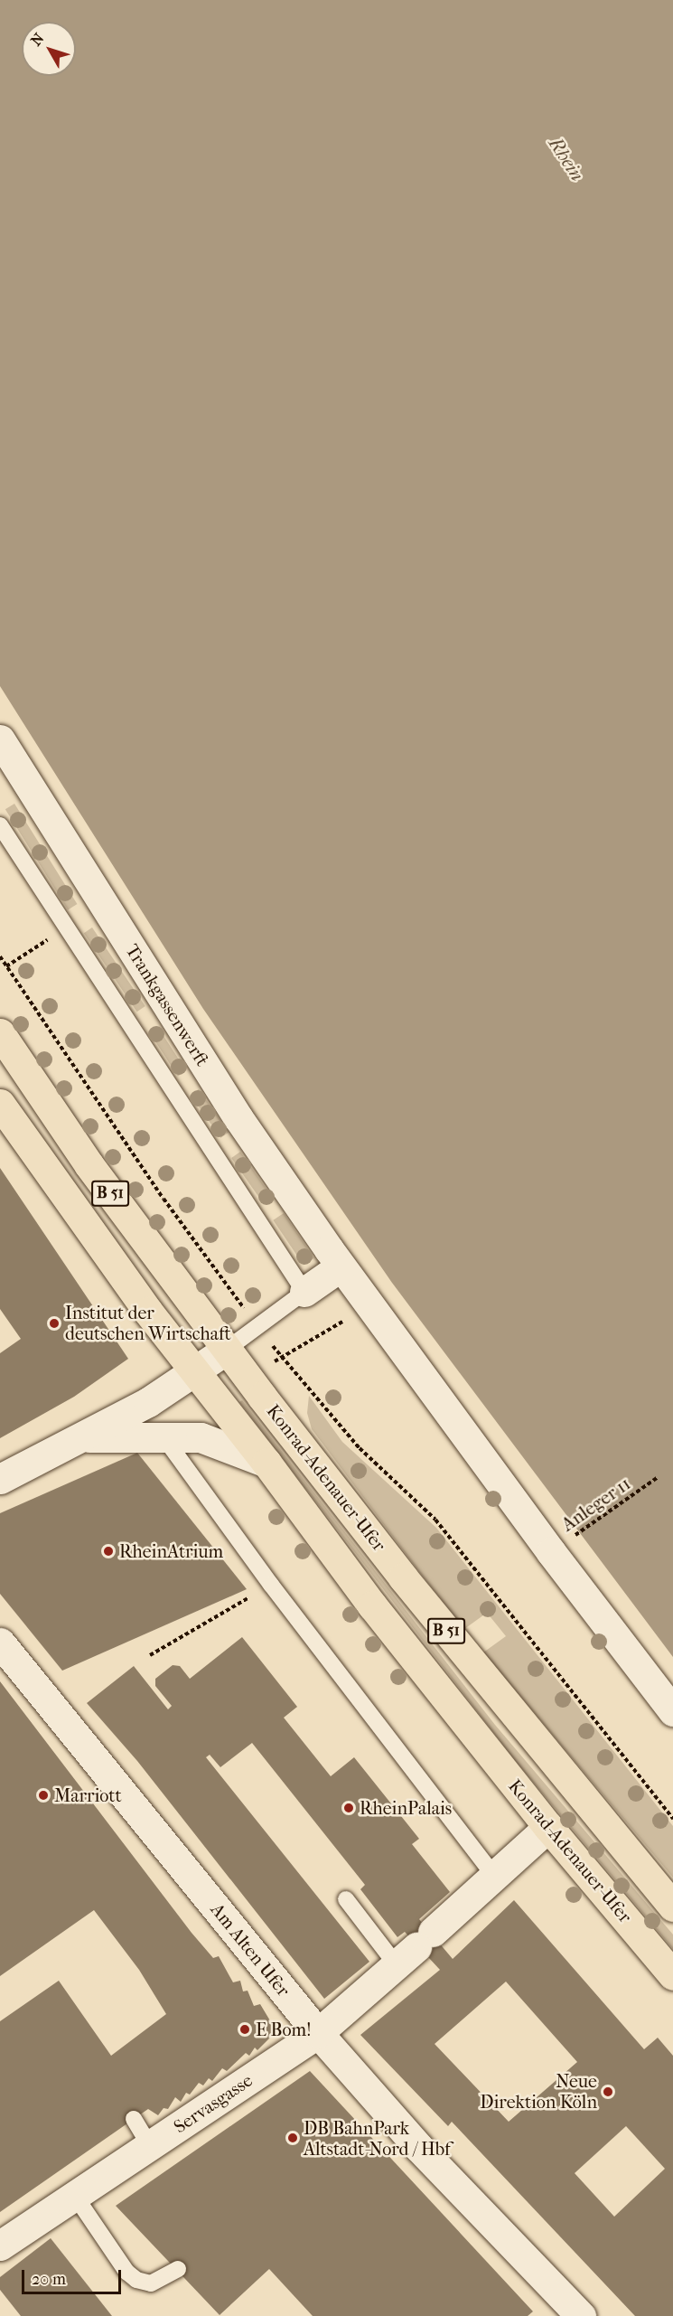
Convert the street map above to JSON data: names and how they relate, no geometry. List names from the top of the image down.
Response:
{
  "streets": {
    "main road": ["B 51", "Konrad-Adenauer-Ufer"],
    "street": ["Trankgassenwerft", "Am Alten Ufer", "Servasgasse"],
    "path": ["Anleger 11"]
  },
  "crossings": [
    ["Trankgassenwerft", "Anleger 11"],
    ["Konrad-Adenauer-Ufer", "Servasgasse"],
    ["Am Alten Ufer", "Servasgasse"]
  ],
  "water": ["Rhein"],
  "places": [
    "Institut der deutschen Wirtschaft",
    "RheinAtrium",
    "Marriott",
    "RheinPalais",
    "E Bom!",
    "Neue Direktion Köln",
    "DB BahnPark Altstadt-Nord / Hbf"
  ],
  "scale_bar": "20 m",
  "north": "top left"
}
